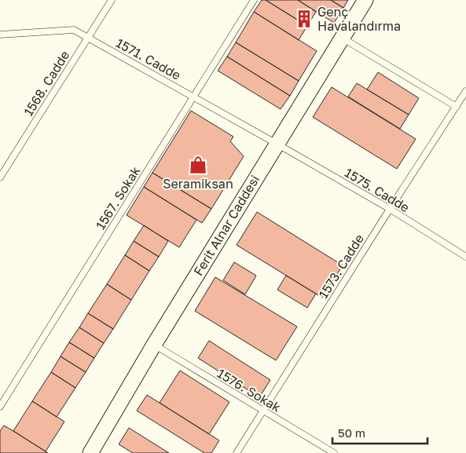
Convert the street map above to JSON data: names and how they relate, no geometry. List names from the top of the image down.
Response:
{
  "streets": {
    "street": ["Ferit Alnar Caddesi"],
    "lane": [
      "1571. Cadde",
      "1568. Cadde",
      "1575. Cadde",
      "1567. Sokak",
      "1573. Cadde",
      "1576. Sokak"
    ]
  },
  "crossings": [
    ["1571. Cadde", "1568. Cadde"],
    ["1571. Cadde", "1575. Cadde"],
    ["1571. Cadde", "1567. Sokak"],
    ["1571. Cadde", "Ferit Alnar Caddesi"],
    ["1575. Cadde", "Ferit Alnar Caddesi"],
    ["1575. Cadde", "1573. Cadde"],
    ["Ferit Alnar Caddesi", "1576. Sokak"],
    ["1573. Cadde", "1576. Sokak"]
  ],
  "places": {
    "building": ["Genç Havalandırma"],
    "shop": ["Seramiksan"]
  },
  "scale_bar": "50 m"
}
